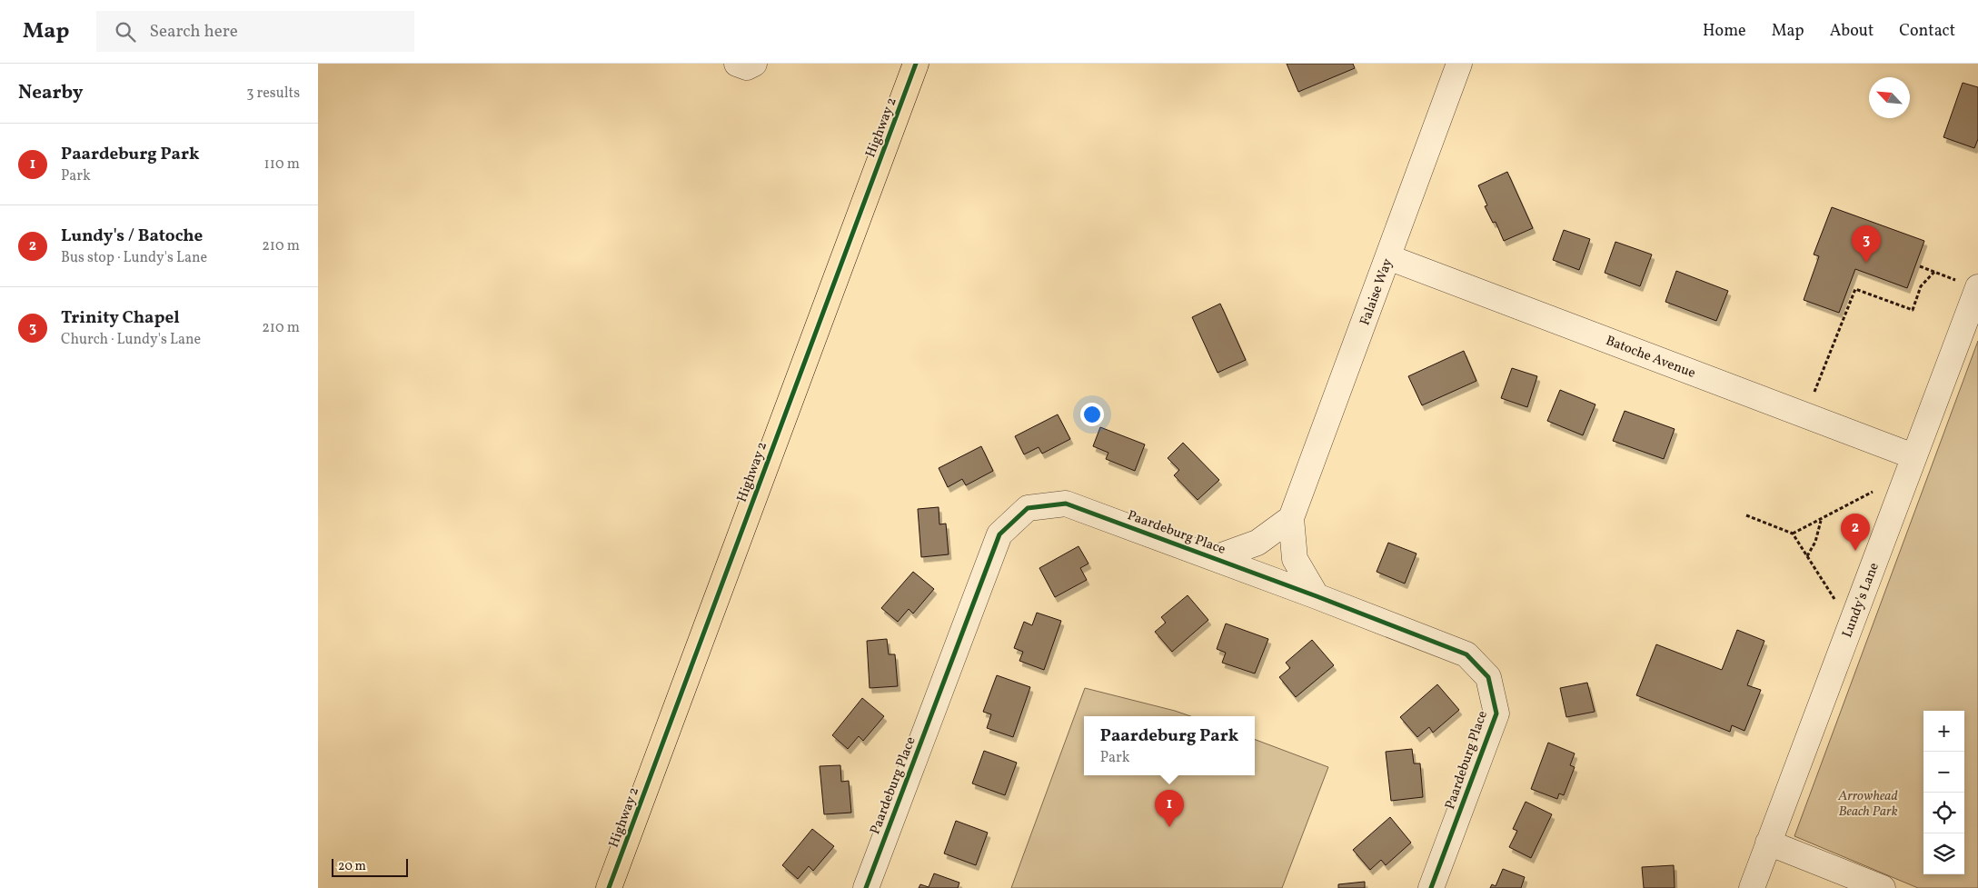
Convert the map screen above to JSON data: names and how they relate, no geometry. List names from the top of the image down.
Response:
{
  "streets": {
    "main road": ["Highway 2"],
    "street": [
      "Falaise Way",
      "Batoche Avenue",
      "Paardeburg Place",
      "Lundy's Lane"
    ]
  },
  "crossings": [
    ["Falaise Way", "Batoche Avenue"],
    ["Batoche Avenue", "Lundy's Lane"]
  ],
  "parks": ["Arrowhead Beach Park"],
  "scale_bar": "20 m",
  "north": "top left",
  "page": {
    "header": "Map",
    "search": "Search here",
    "nav": [
      "Home",
      "Map",
      "About",
      "Contact"
    ],
    "heading": ["Nearby", "3 results"],
    "list": [
      {
        "mark": "1",
        "name": "Paardeburg Park",
        "note": "Park",
        "value": "110 m"
      },
      {
        "mark": "2",
        "name": "Lundy's / Batoche",
        "note": "Bus stop · Lundy's Lane",
        "value": "210 m"
      },
      {
        "mark": "3",
        "name": "Trinity Chapel",
        "note": "Church · Lundy's Lane",
        "value": "210 m"
      }
    ],
    "pins": ["3", "2", "1"],
    "map_buttons": ["+", "−"],
    "popup": ["Paardeburg Park", "Park"],
    "scale": "20 m"
  }
}
